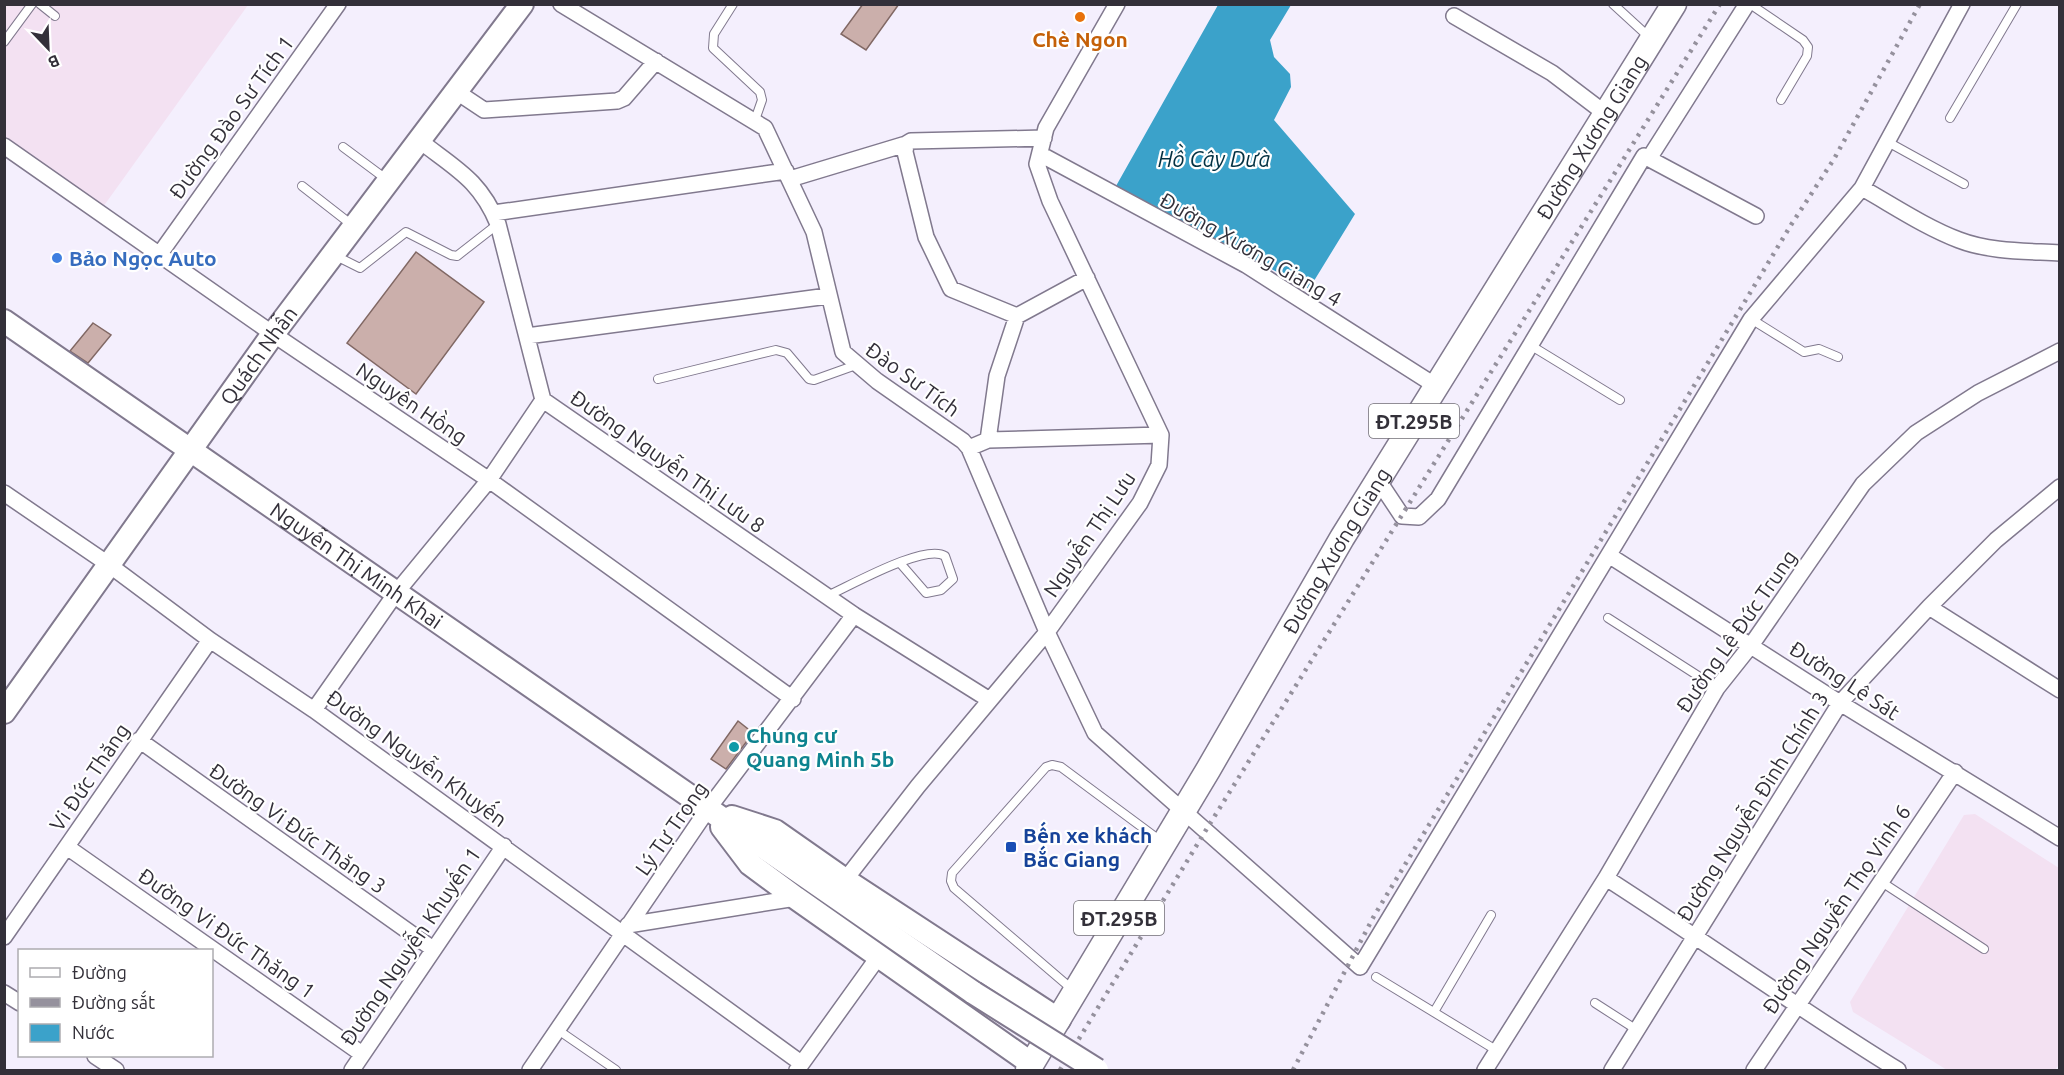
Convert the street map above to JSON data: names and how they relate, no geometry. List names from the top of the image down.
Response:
{
  "streets": {
    "main road": [
      "Đường Xương Giang",
      "Quách Nhẫn",
      "ĐT.295B",
      "Nguyễn Thị Minh Khai"
    ],
    "street": [
      "Đường Đào Sư Tích 1",
      "Đường Xương Giang 4",
      "Đào Sư Tích",
      "Nguyên Hồng",
      "Đường Nguyễn Thị Lưu 8",
      "Nguyễn Thị Lưu",
      "Đường Lê Đức Trung",
      "Đường Lê Sát",
      "Đường Nguyễn Khuyến",
      "Vi Đức Thăng",
      "Đường Nguyễn Đình Chính 3",
      "Đường Vi Đức Thăng 3",
      "Lý Tự Trọng",
      "Đường Nguyễn Thọ Vinh 6",
      "Đường Vi Đức Thăng 1",
      "Đường Nguyễn Khuyến 1"
    ]
  },
  "crossings": [
    ["Đường Đào Sư Tích 1", "Nguyên Hồng"],
    ["Đường Xương Giang", "Đường Xương Giang 4"],
    ["Đường Xương Giang", "Đào Sư Tích"],
    ["Đường Xương Giang 4", "Nguyễn Thị Lưu"],
    ["Quách Nhẫn", "Nguyên Hồng"],
    ["Quách Nhẫn", "Đường Nguyễn Thị Lưu 8"],
    ["Quách Nhẫn", "Nguyễn Thị Minh Khai"],
    ["Quách Nhẫn", "Đường Nguyễn Khuyến"],
    ["Đào Sư Tích", "Nguyễn Thị Lưu"],
    ["Đào Sư Tích", "Đường Lê Sát"],
    ["Nguyên Hồng", "Lý Tự Trọng"],
    ["Đường Nguyễn Thị Lưu 8", "Nguyễn Thị Lưu"],
    ["Đường Nguyễn Thị Lưu 8", "Lý Tự Trọng"],
    ["Nguyễn Thị Minh Khai", "Lý Tự Trọng"],
    ["Đường Lê Đức Trung", "Đường Lê Sát"],
    ["Đường Lê Sát", "Đường Nguyễn Đình Chính 3"],
    ["Đường Lê Sát", "Đường Nguyễn Thọ Vinh 6"],
    ["Đường Nguyễn Khuyến", "Vi Đức Thăng"],
    ["Đường Nguyễn Khuyến", "Lý Tự Trọng"],
    ["Đường Nguyễn Khuyến", "Đường Nguyễn Khuyến 1"],
    ["Vi Đức Thăng", "Đường Vi Đức Thăng 3"],
    ["Vi Đức Thăng", "Đường Vi Đức Thăng 1"],
    ["Đường Vi Đức Thăng 3", "Đường Nguyễn Khuyến 1"],
    ["Đường Vi Đức Thăng 1", "Đường Nguyễn Khuyến 1"]
  ],
  "water": ["Hồ Cây Dừa"],
  "places": {
    "other": ["Chè Ngon", "Bảo Ngọc Auto", "Chung cư Quang Minh 5b"],
    "transit": ["Bến xe khách Bắc Giang"]
  },
  "legend": ["Đường", "Đường sắt", "Nước"],
  "north": "bottom right"
}
